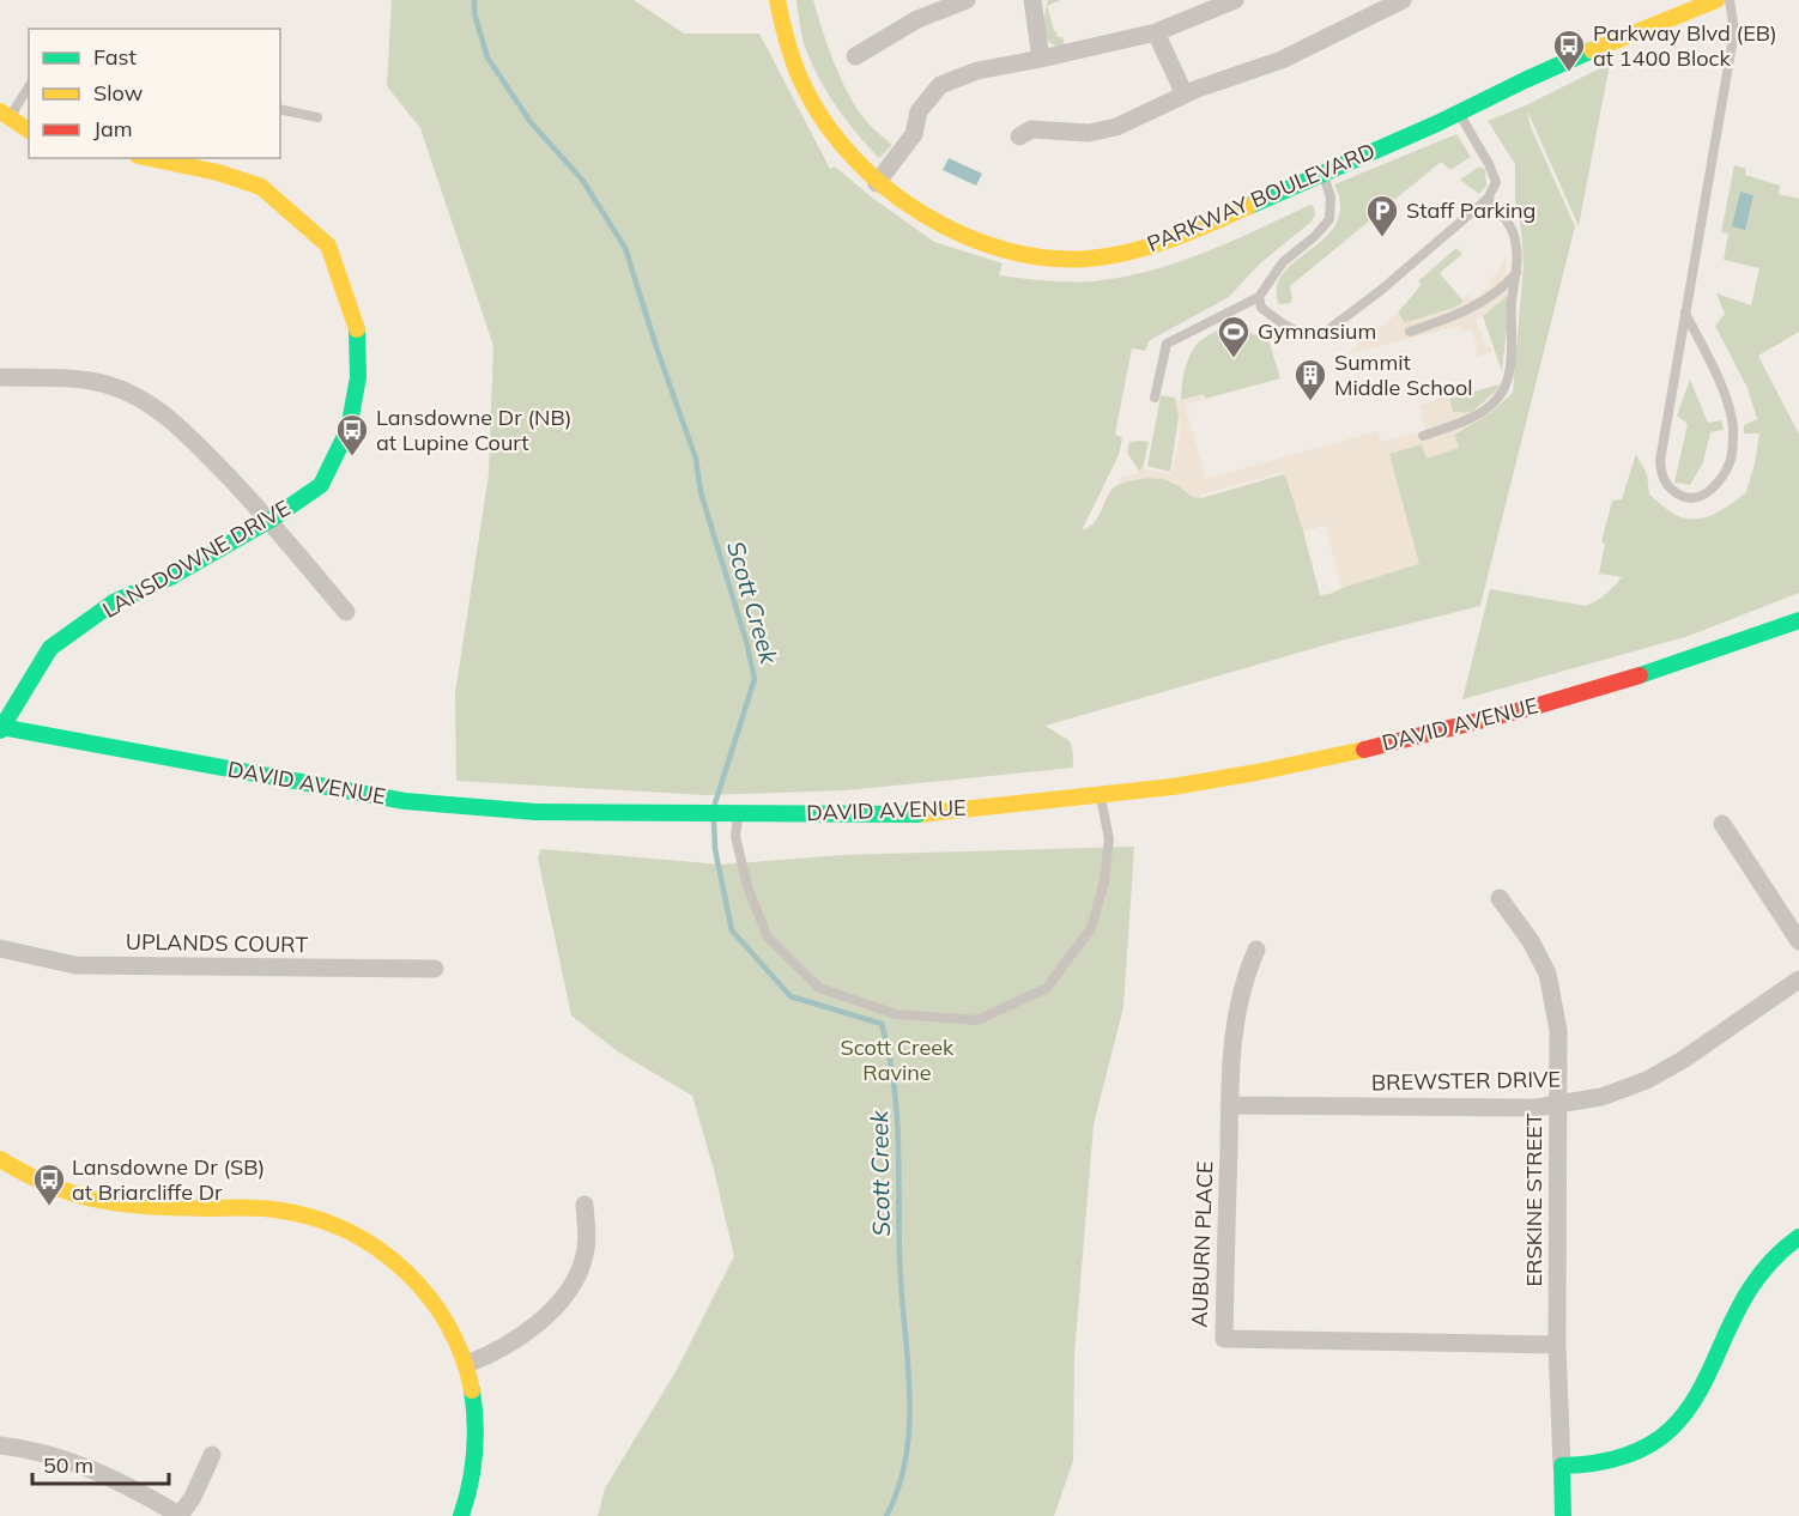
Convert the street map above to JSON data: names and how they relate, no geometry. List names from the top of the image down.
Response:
{
  "streets": {
    "street": [
      "PARKWAY BOULEVARD",
      "LANSDOWNE DRIVE",
      "DAVID AVENUE",
      "UPLANDS COURT",
      "BREWSTER DRIVE",
      "ERSKINE STREET",
      "AUBURN PLACE"
    ]
  },
  "crossings": [
    ["LANSDOWNE DRIVE", "DAVID AVENUE"],
    ["BREWSTER DRIVE", "ERSKINE STREET"],
    ["BREWSTER DRIVE", "AUBURN PLACE"],
    ["ERSKINE STREET", "AUBURN PLACE"]
  ],
  "water": ["Scott Creek"],
  "parks": ["Scott Creek Ravine"],
  "places": {
    "bus stop": ["Parkway Blvd (EB) at 1400 Block", "Lansdowne Dr (NB) at Lupine Court", "Lansdowne Dr (SB) at Briarcliffe Dr"],
    "parking": ["Staff Parking"],
    "sports": ["Gymnasium"],
    "building": ["Summit Middle School"]
  },
  "legend": ["Fast", "Slow", "Jam"],
  "scale_bar": "50 m"
}
